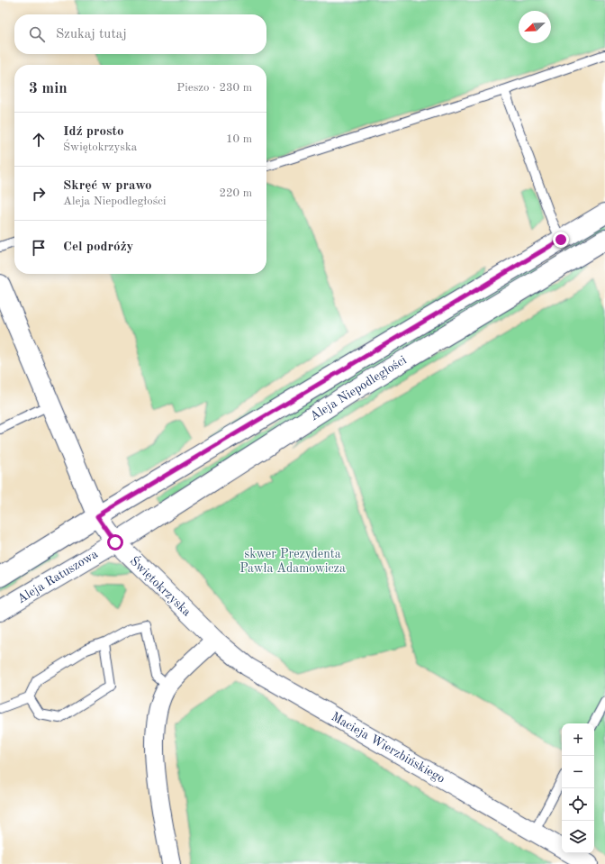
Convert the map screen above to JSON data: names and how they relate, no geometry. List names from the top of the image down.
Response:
{
  "streets": {
    "street": [
      "Aleja Niepodległości",
      "Aleja Ratuszowa",
      "Świętokrzyska",
      "Macieja Wierzbińskiego"
    ]
  },
  "crossings": [
    ["Aleja Niepodległości", "Aleja Ratuszowa"],
    ["Aleja Niepodległości", "Świętokrzyska"],
    ["Aleja Ratuszowa", "Świętokrzyska"],
    ["Świętokrzyska", "Macieja Wierzbińskiego"]
  ],
  "parks": ["skwer Prezydenta Pawła Adamowicza"],
  "north": "bottom left",
  "page": {
    "search": "Szukaj tutaj",
    "heading": ["3 min", "Pieszo · 230 m"],
    "list": [
      ["Idź prosto", "Świętokrzyska", "10 m"],
      ["Skręć w prawo", "Aleja Niepodległości", "220 m"],
      "Cel podróży"
    ],
    "map_buttons": ["+", "−"]
  }
}
